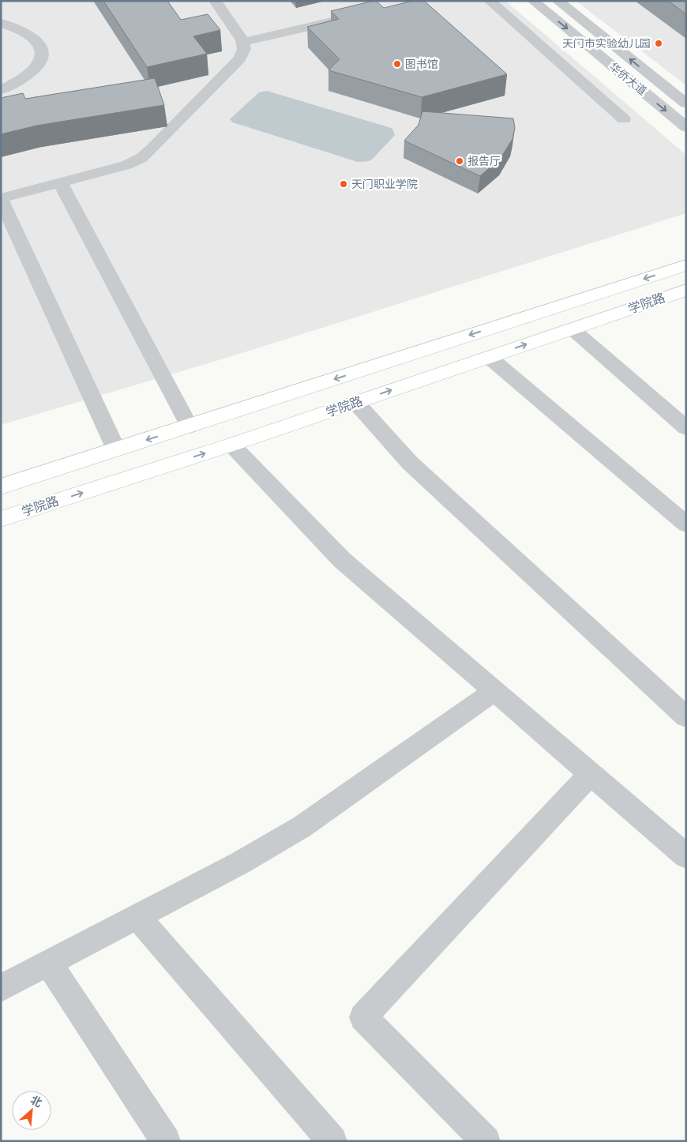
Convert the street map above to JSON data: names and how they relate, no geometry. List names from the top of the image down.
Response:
{
  "streets": {
    "main road": ["学院路"],
    "street": ["华侨大道"]
  },
  "places": [
    "天门市实验幼儿园",
    "图书馆",
    "报告厅",
    "天门职业学院"
  ],
  "north": "top right"
}
